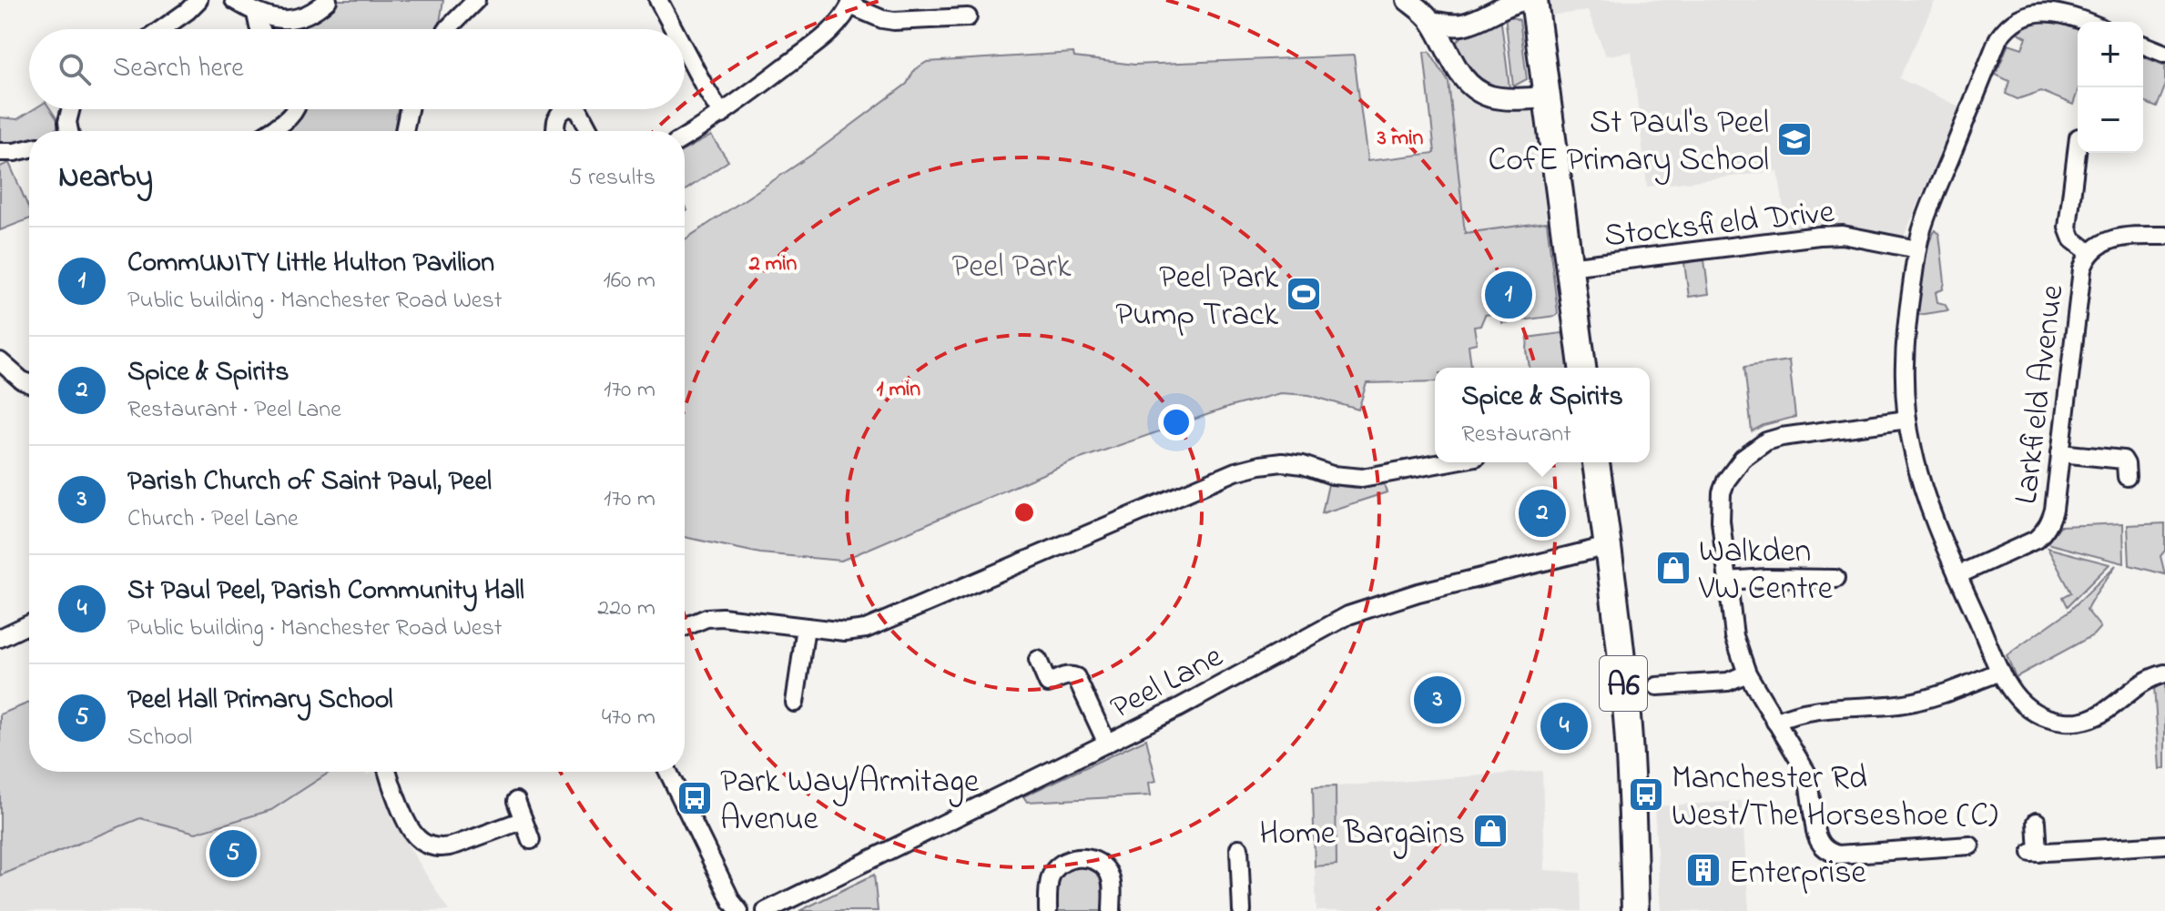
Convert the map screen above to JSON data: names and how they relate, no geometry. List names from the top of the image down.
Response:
{
  "streets": {
    "main road": ["A6"],
    "street": ["Stocksfield Drive", "Larkfield Avenue", "Peel Lane"]
  },
  "crossings": [
    ["Peel Lane", "A6"]
  ],
  "parks": ["Peel Park"],
  "places": {
    "school or university": ["St Paul's Peel CofE Primary School"],
    "sports": ["Peel Park Pump Track"],
    "shop": ["Walkden VW Centre", "Home Bargains"],
    "bus stop": ["Manchester Rd West/The Horseshoe (C)", "Park Way/Armitage Avenue"],
    "building": ["Enterprise"]
  },
  "page": {
    "map_buttons": ["+", "−"],
    "search": "Search here",
    "heading": ["Nearby", "5 results"],
    "list": [
      {
        "mark": "1",
        "name": "CommUNITY Little Hulton Pavilion",
        "note": "Public building · Manchester Road West",
        "value": "160 m"
      },
      {
        "mark": "2",
        "name": "Spice & Spirits",
        "note": "Restaurant · Peel Lane",
        "value": "170 m"
      },
      {
        "mark": "3",
        "name": "Parish Church of Saint Paul, Peel",
        "note": "Church · Peel Lane",
        "value": "170 m"
      },
      {
        "mark": "4",
        "name": "St Paul Peel, Parish Community Hall",
        "note": "Public building · Manchester Road West",
        "value": "220 m"
      },
      {
        "mark": "5",
        "name": "Peel Hall Primary School",
        "note": "School",
        "value": "470 m"
      }
    ],
    "pins": [
      "1",
      "2",
      "3",
      "4",
      "5"
    ],
    "popup": ["Spice & Spirits", "Restaurant"]
  },
  "rings": ["3 min", "2 min", "1 min"]
}
